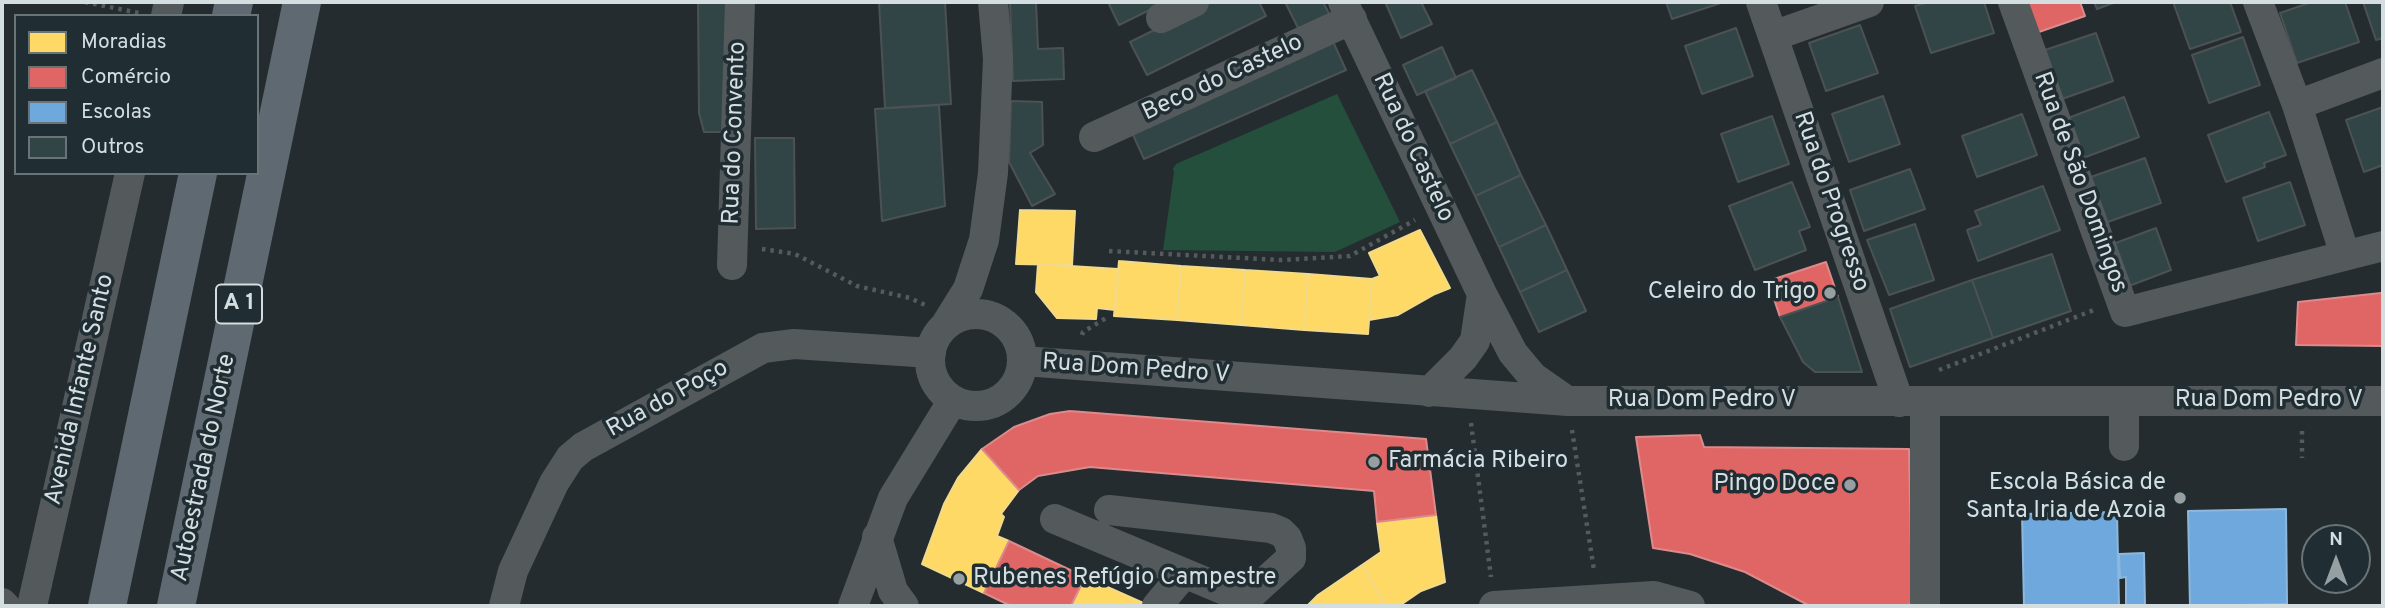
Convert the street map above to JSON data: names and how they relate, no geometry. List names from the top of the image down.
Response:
{
  "streets": {
    "highway": ["A 1", "Autoestrada do Norte"],
    "street": [
      "Beco do Castelo",
      "Rua do Convento",
      "Rua do Castelo",
      "Rua de São Domingos",
      "Rua do Progresso",
      "Rua Dom Pedro V",
      "Avenida Infante Santo",
      "Rua do Poço"
    ]
  },
  "crossings": [
    ["Beco do Castelo", "Rua do Castelo"],
    ["Rua do Castelo", "Rua Dom Pedro V"],
    ["Rua do Progresso", "Rua Dom Pedro V"],
    ["Rua Dom Pedro V", "Rua do Poço"]
  ],
  "places": [
    "Celeiro do Trigo",
    "Farmácia Ribeiro",
    "Pingo Doce",
    "Escola Básica de Santa Iria de Azoia",
    "Rubenes Refúgio Campestre"
  ],
  "legend": [
    "Moradias",
    "Comércio",
    "Escolas",
    "Outros"
  ],
  "north": "top"
}
